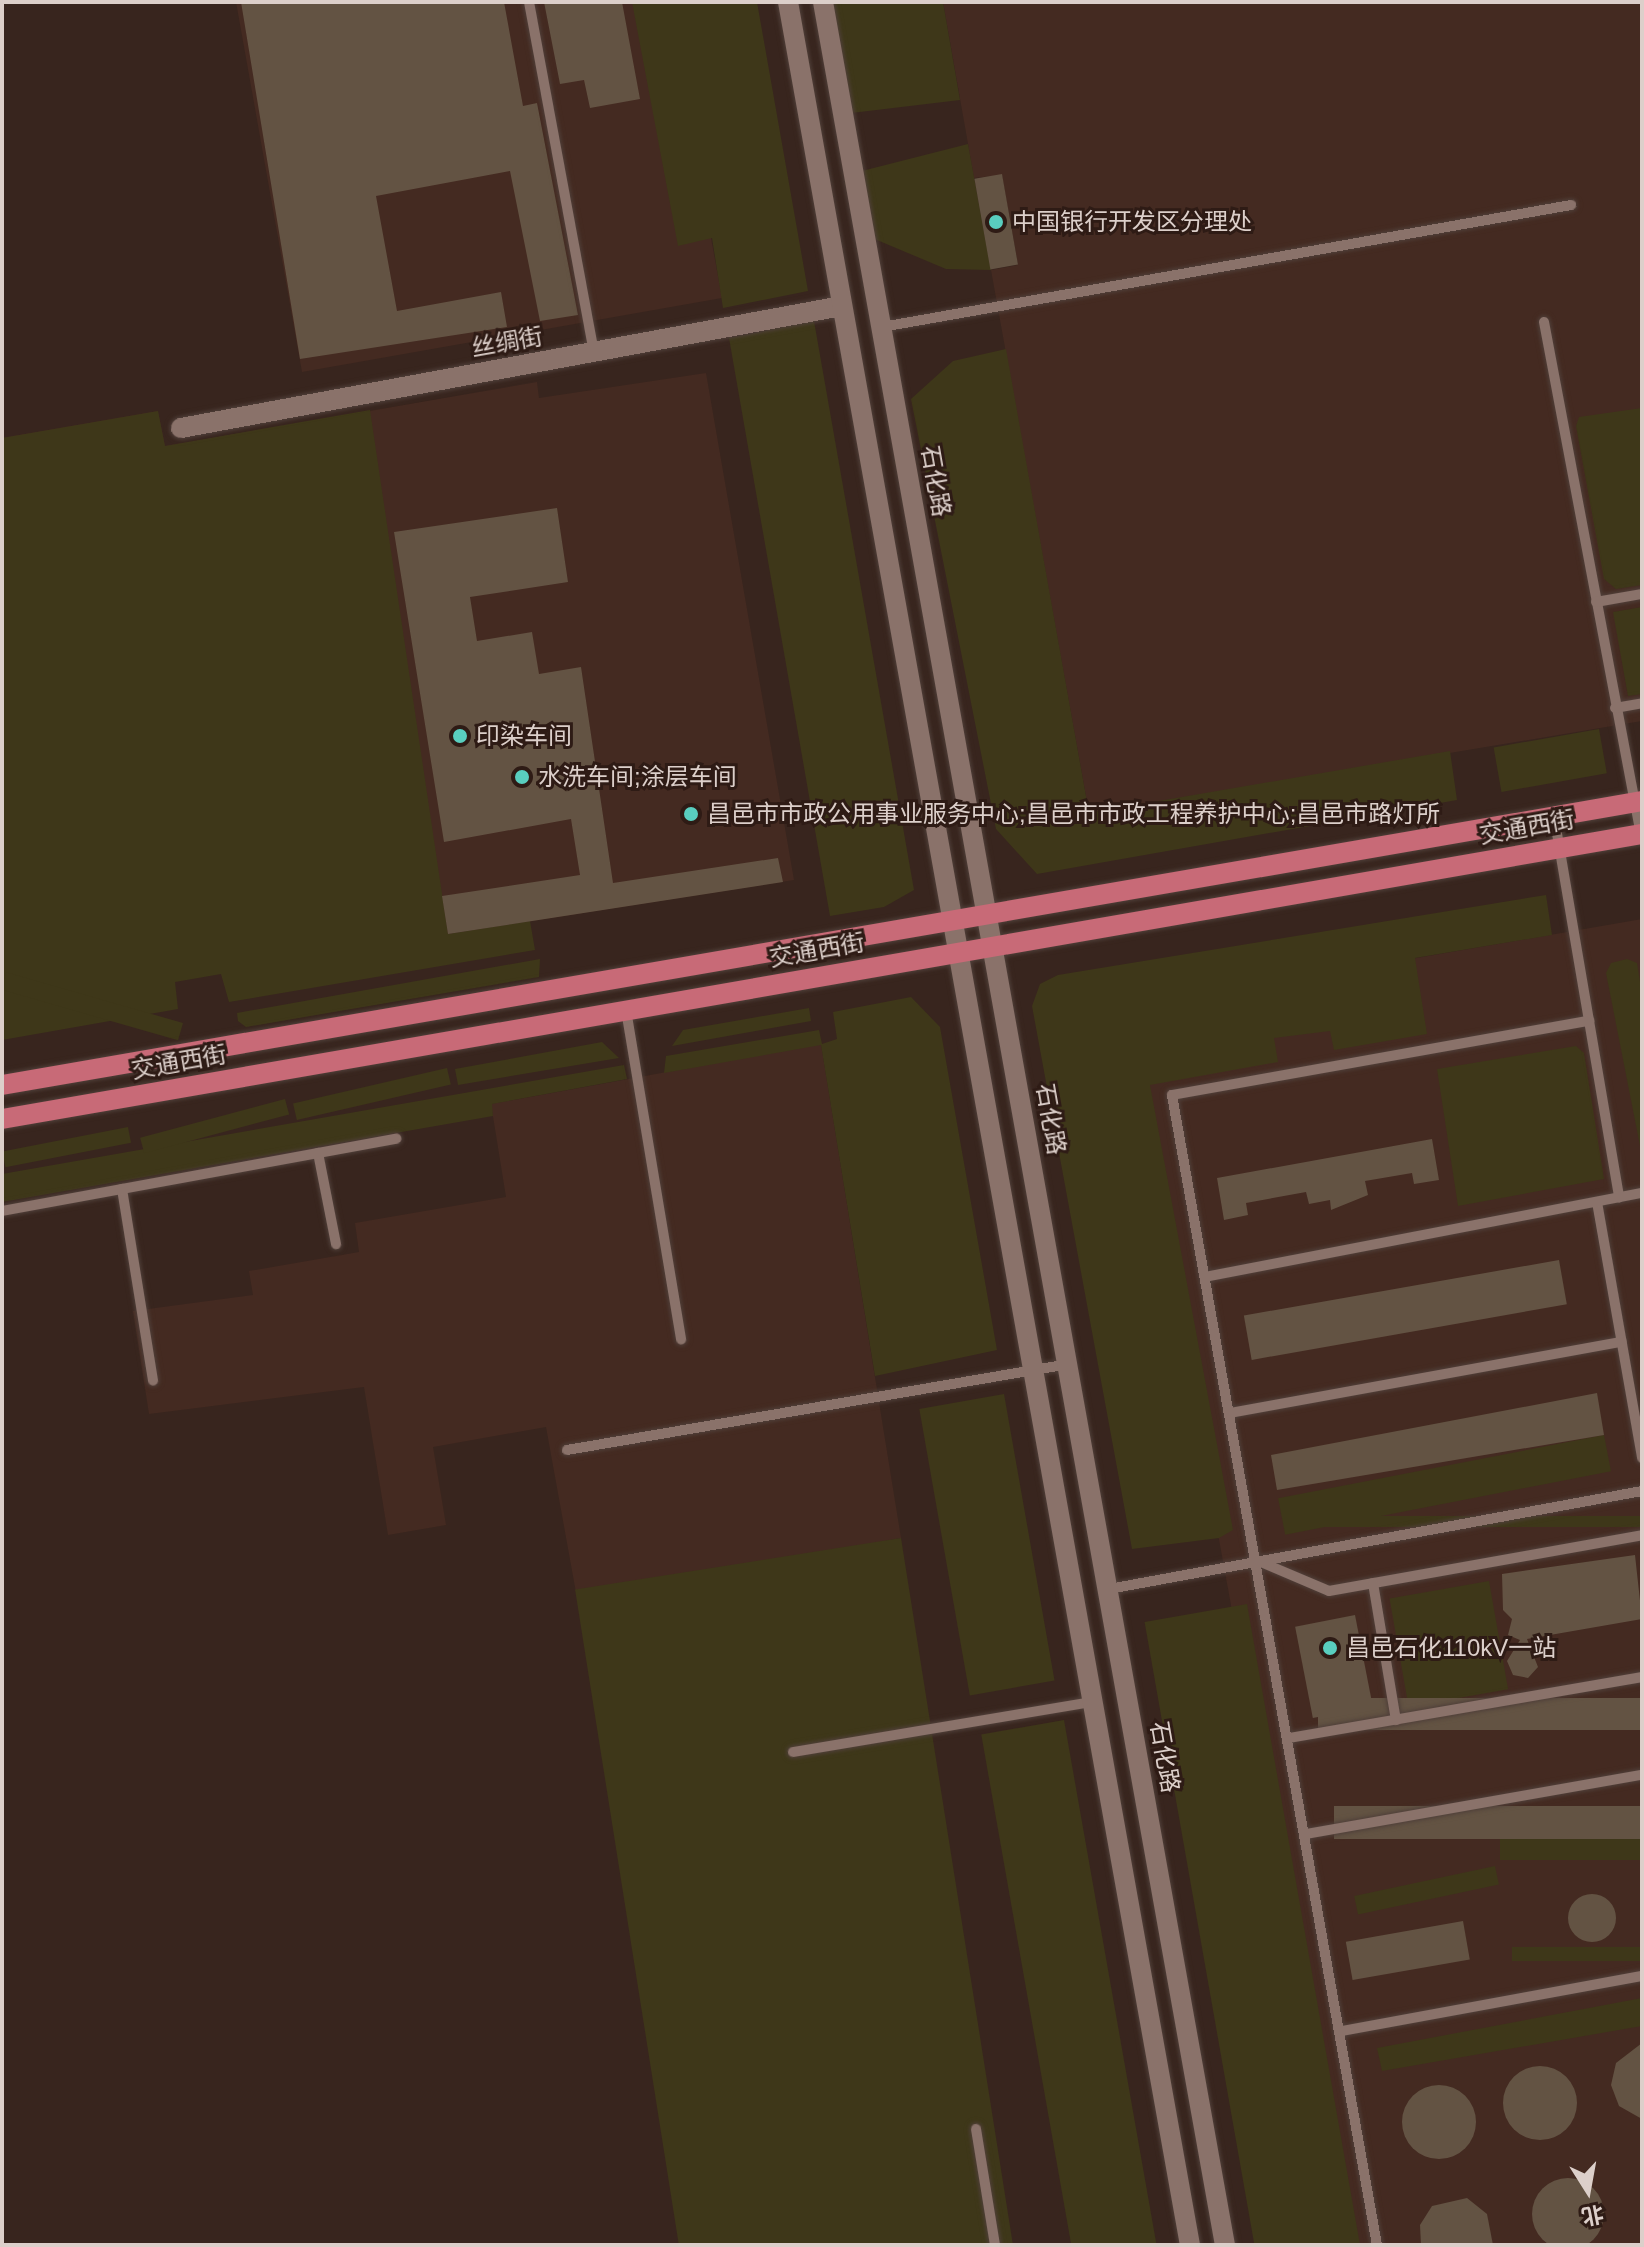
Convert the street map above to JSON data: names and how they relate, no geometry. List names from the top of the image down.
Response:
{
  "streets": {
    "main road": ["丝绸街", "石化路", "交通西街"]
  },
  "crossings": [
    ["石化路", "交通西街"]
  ],
  "places": [
    "中国银行开发区分理处",
    "印染车间",
    "水洗车间;涂层车间",
    "昌邑市市政公用事业服务中心;昌邑市市政工程养护中心;昌邑市路灯所",
    "昌邑石化110kV一站"
  ],
  "north": "bottom"
}
